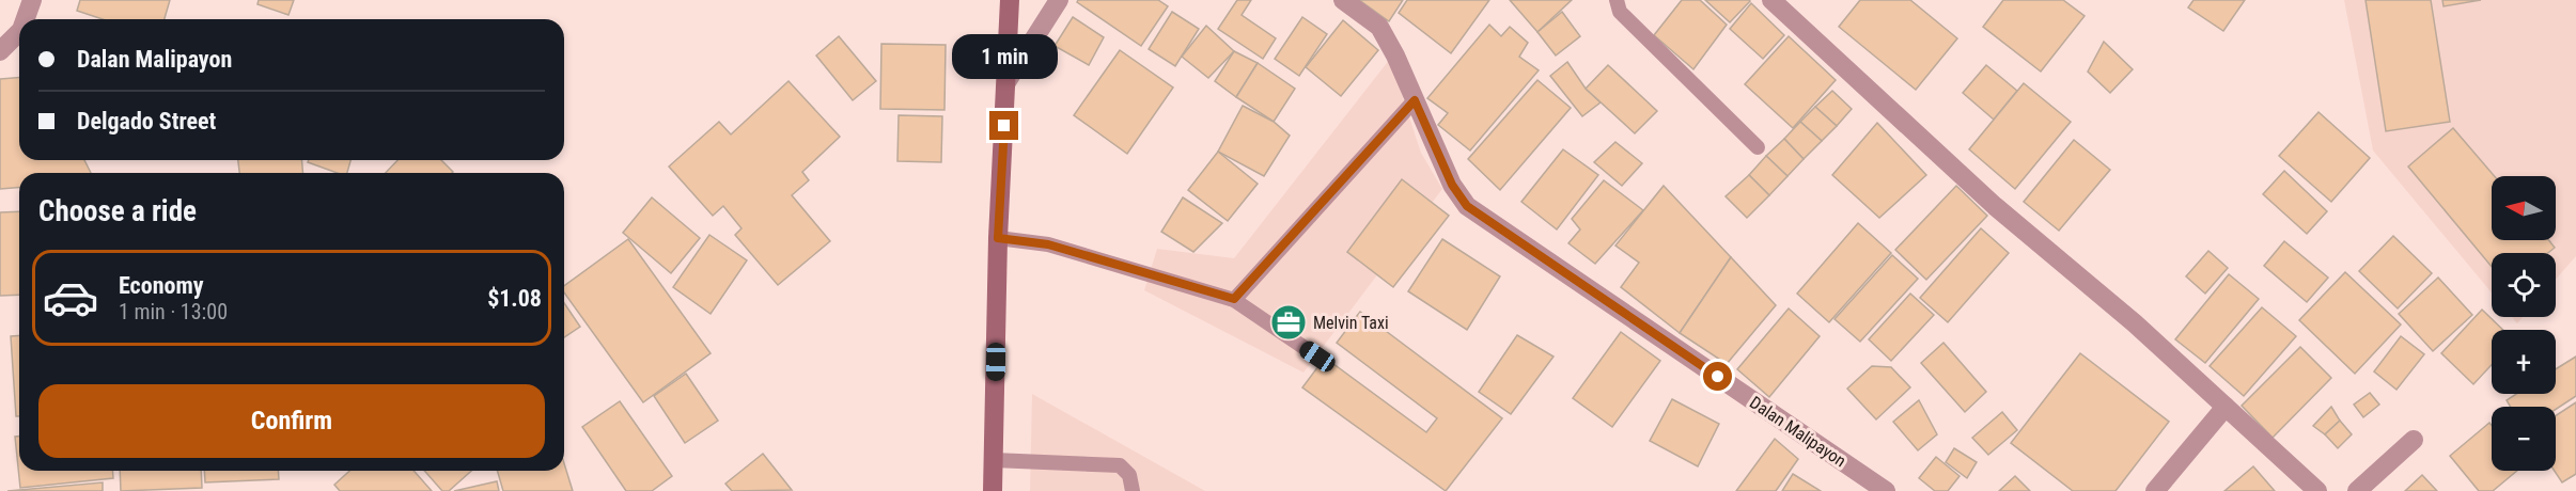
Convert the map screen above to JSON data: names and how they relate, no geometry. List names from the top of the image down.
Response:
{
  "streets": {
    "street": ["Dalan Malipayon"]
  },
  "places": {
    "office": ["Melvin Taxi"]
  },
  "north": "left",
  "page": {
    "banner": ["Dalan Malipayon", "Delgado Street"],
    "bubble": "1 min",
    "heading": "Choose a ride",
    "map_buttons": ["+", "−"],
    "list": [
      {
        "name": "Economy",
        "note": "1 min · 13:00",
        "value": "$1.08"
      }
    ],
    "buttons": "Confirm"
  }
}
